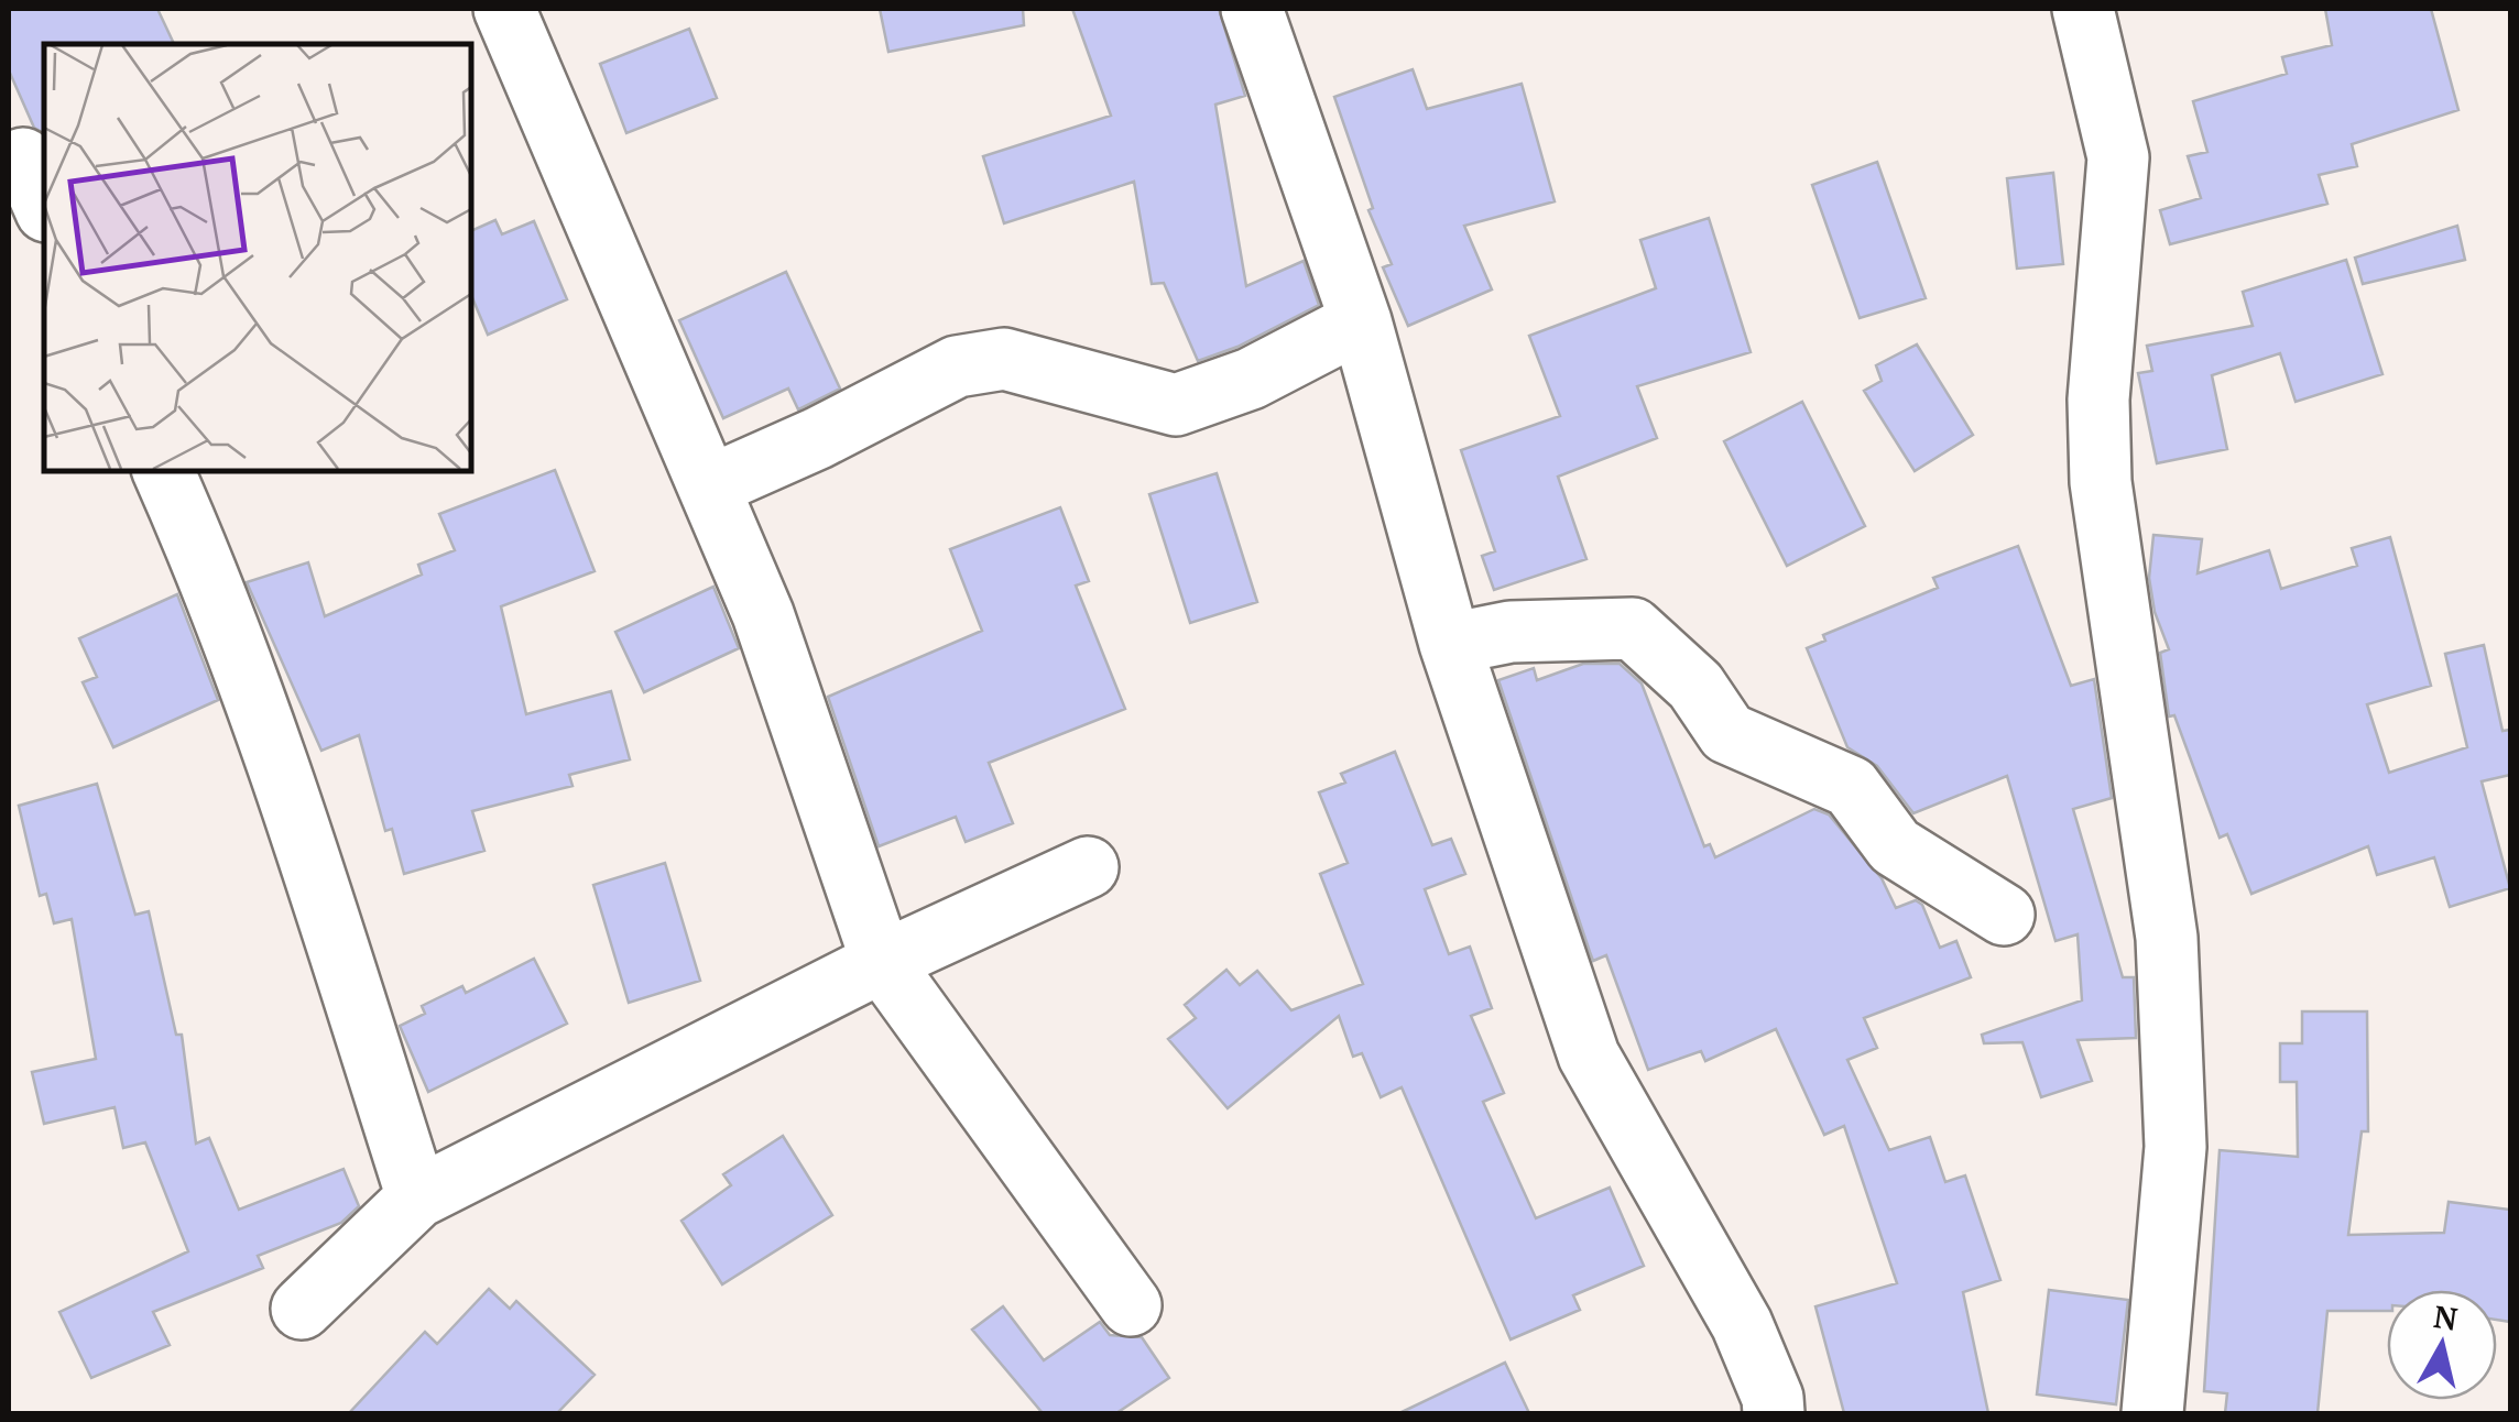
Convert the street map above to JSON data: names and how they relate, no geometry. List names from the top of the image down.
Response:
{
  "north": "top"
}
